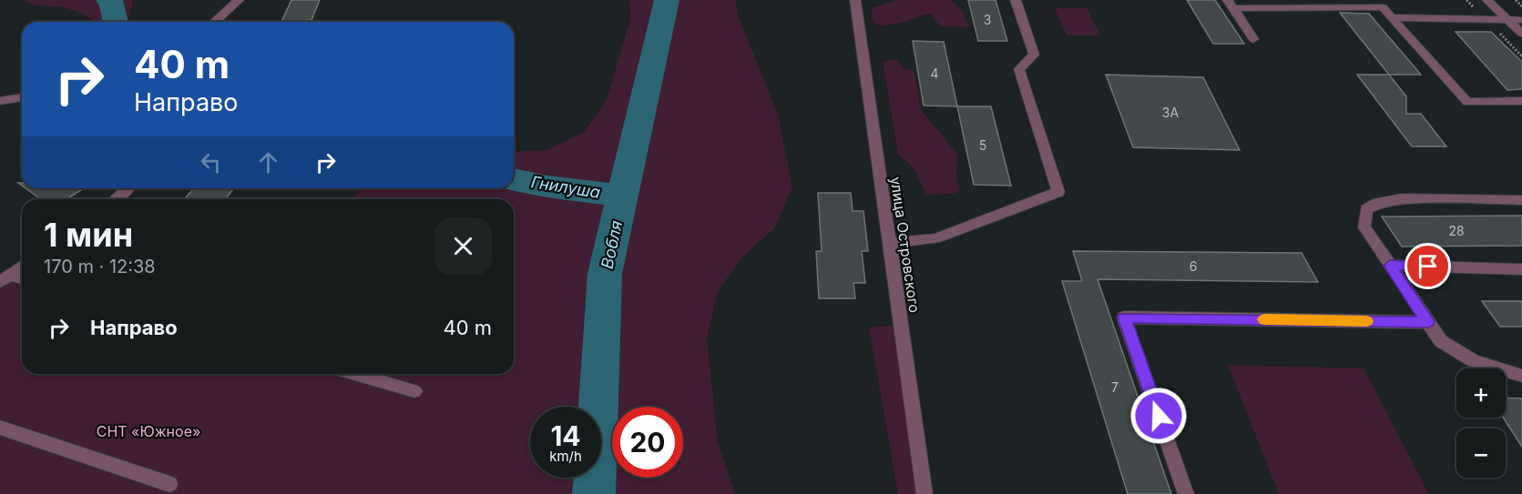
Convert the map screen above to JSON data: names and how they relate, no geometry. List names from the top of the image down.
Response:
{
  "streets": {
    "street": ["улица Островского"]
  },
  "water": ["Гнилуша", "Вобля"],
  "parks": ["СНТ «Южное»"],
  "house_numbers": [
    "3",
    "4",
    "3А",
    "5",
    "28",
    "6",
    "7"
  ],
  "page": {
    "turn": ["40 m", "Направо"],
    "heading": ["1 мин", "170 m · 12:38"],
    "list": [
      {
        "name": "Направо",
        "value": "40 m"
      }
    ],
    "map_buttons": ["+", "−"],
    "speed": "14 km/h",
    "limit": "20"
  }
}
